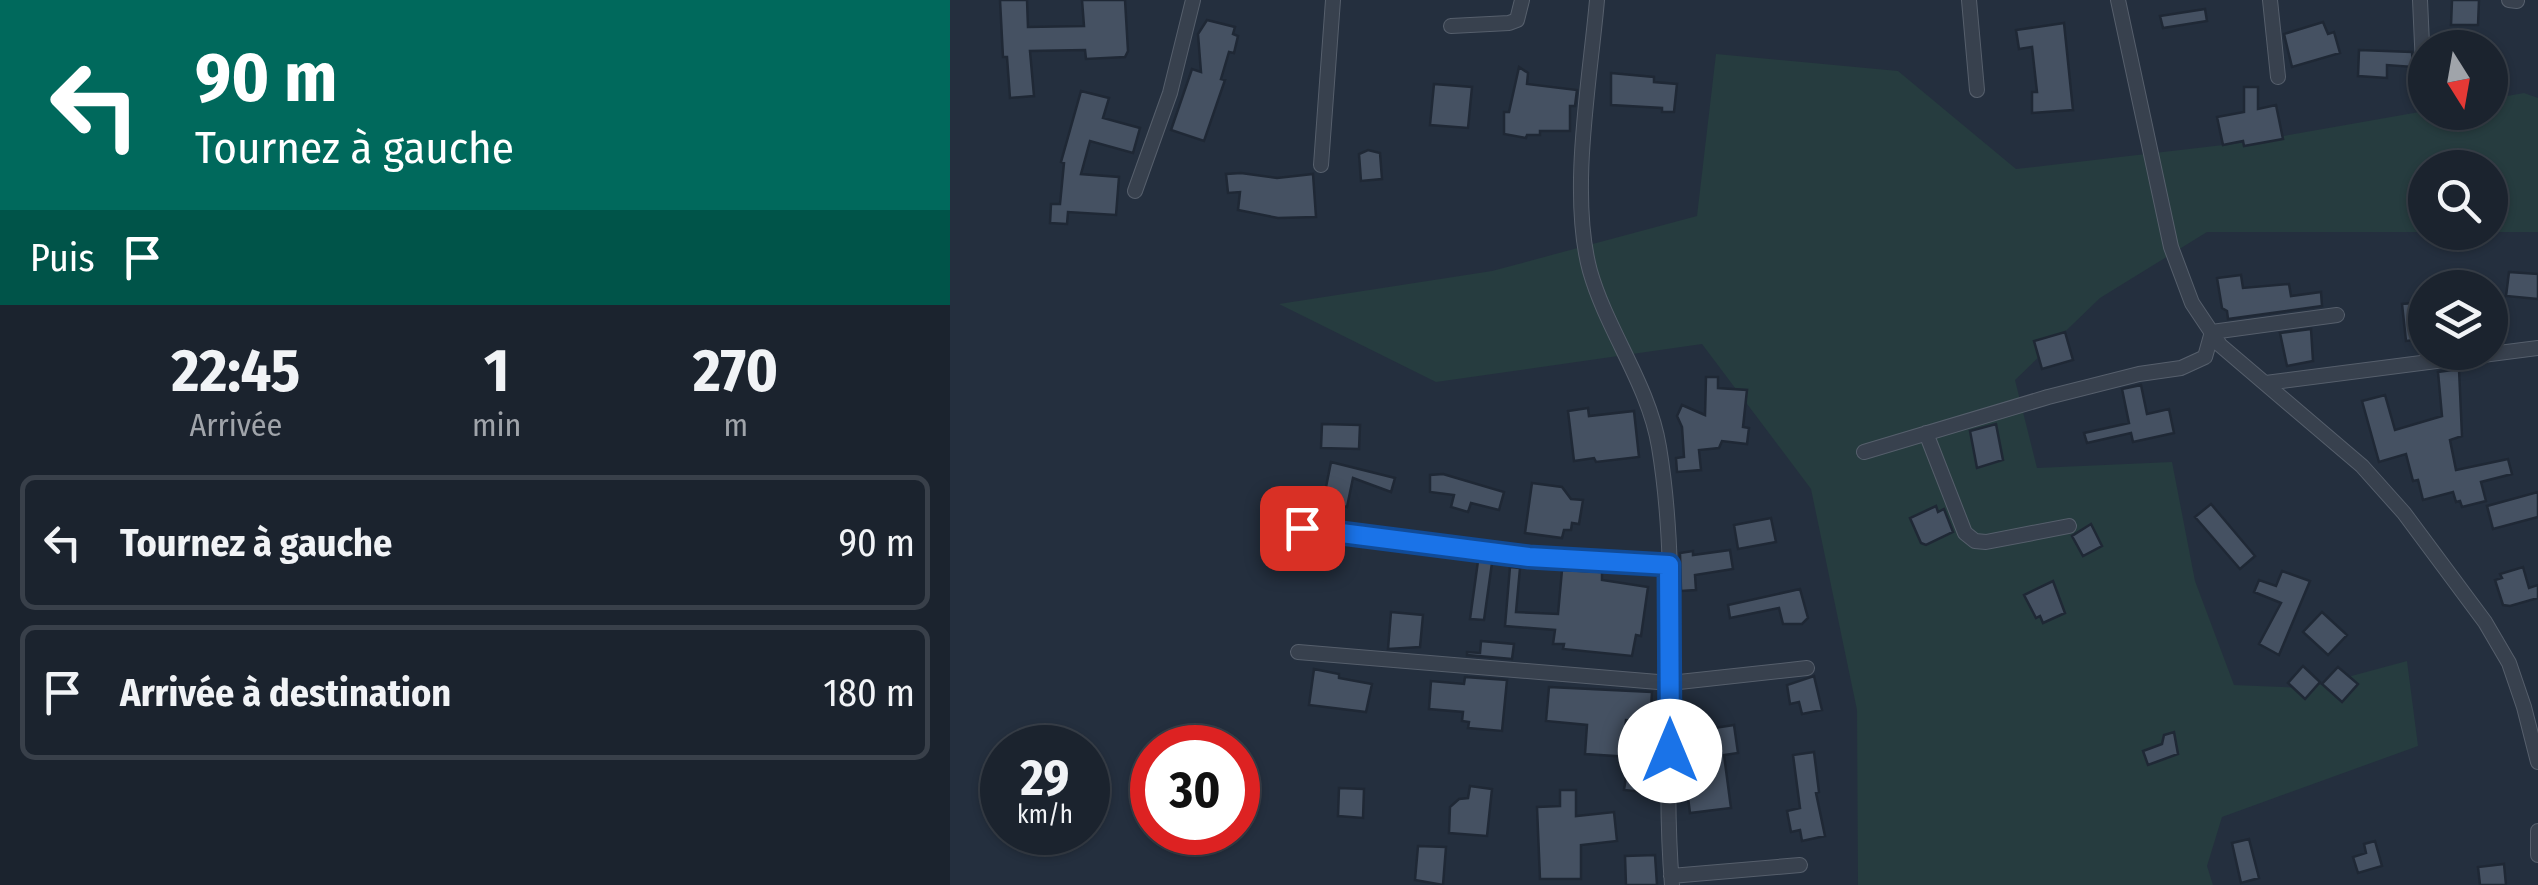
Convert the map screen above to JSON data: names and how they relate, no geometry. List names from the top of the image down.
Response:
{
  "north": "bottom",
  "page": {
    "turn": ["90 m", "Tournez à gauche"],
    "then": "Puis",
    "eta": [
      "22:45",
      "Arrivée",
      "1",
      "min",
      "270",
      "m"
    ],
    "list": [
      {
        "name": "Tournez à gauche",
        "value": "90 m"
      },
      {
        "name": "Arrivée à destination",
        "value": "180 m"
      }
    ],
    "speed": "29 km/h",
    "limit": "30"
  }
}
